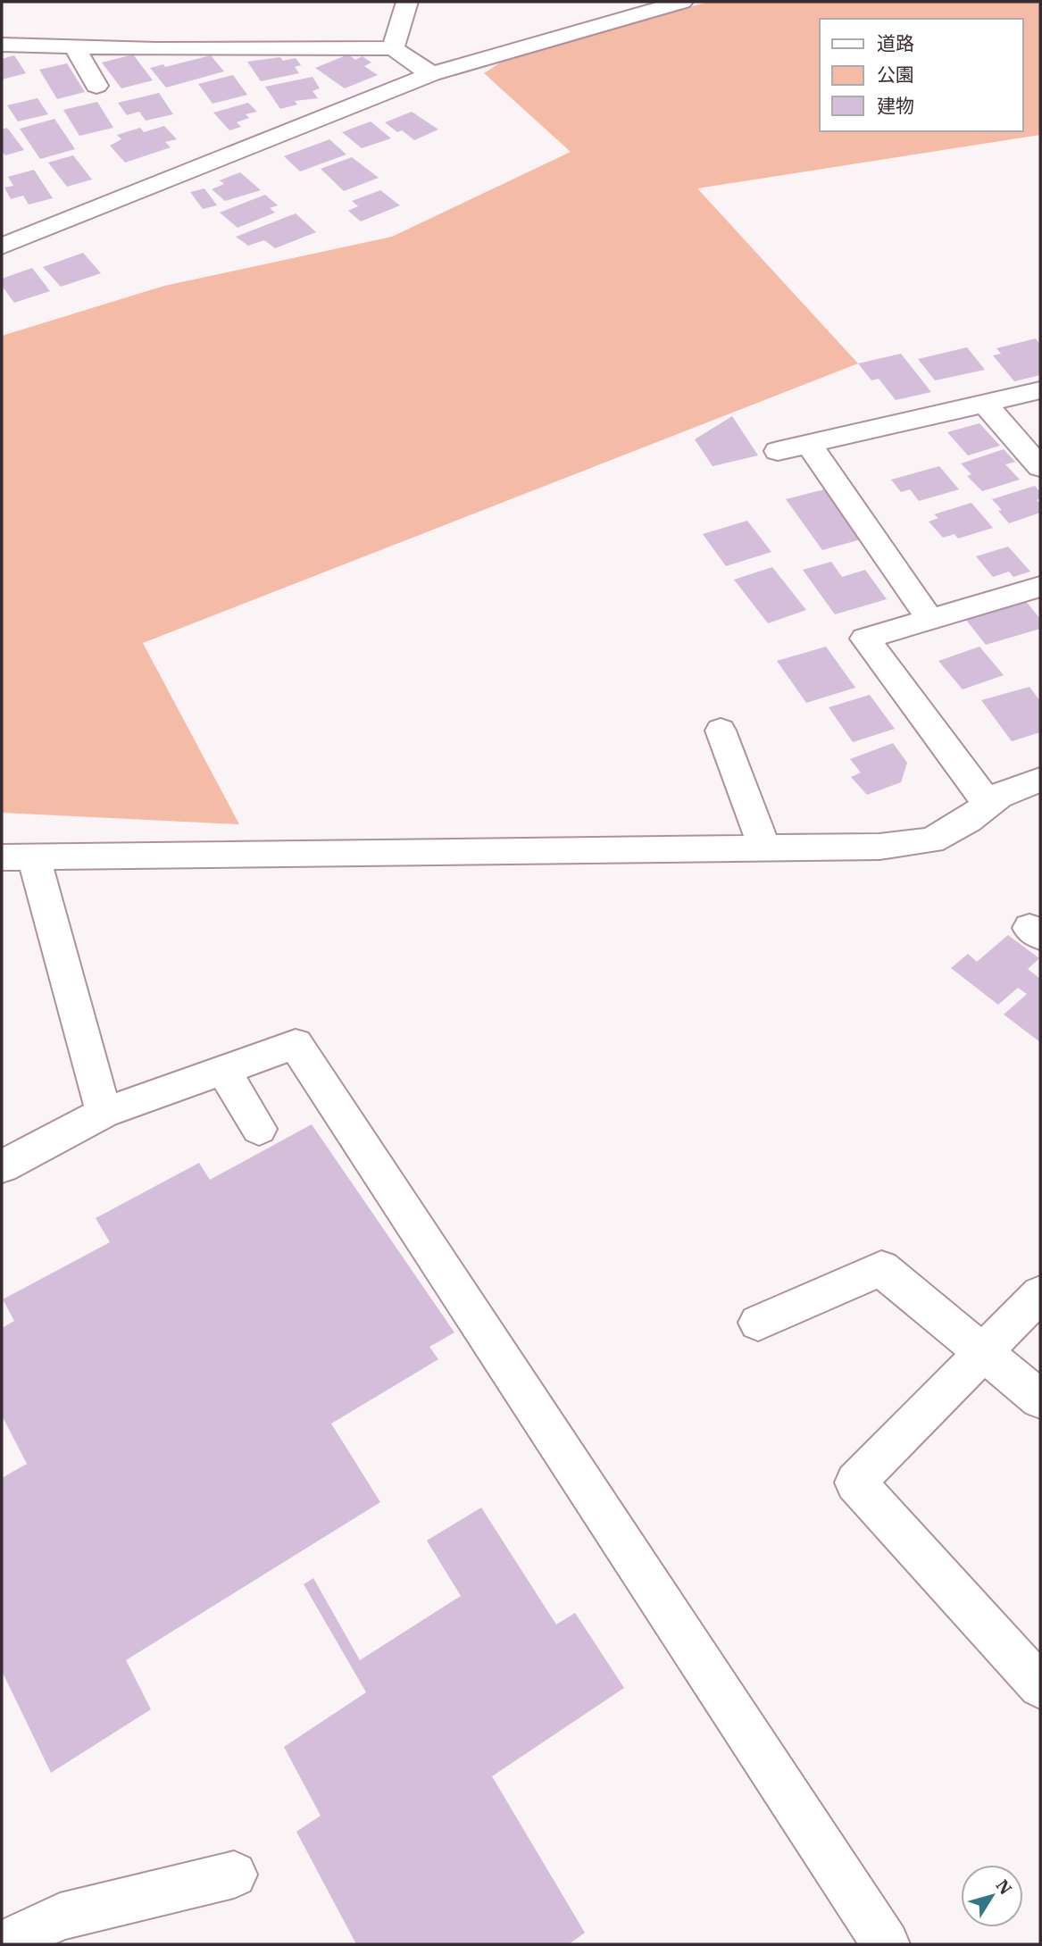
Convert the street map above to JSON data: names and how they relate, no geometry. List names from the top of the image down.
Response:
{
  "legend": ["道路", "公園", "建物"],
  "north": "top right"
}
